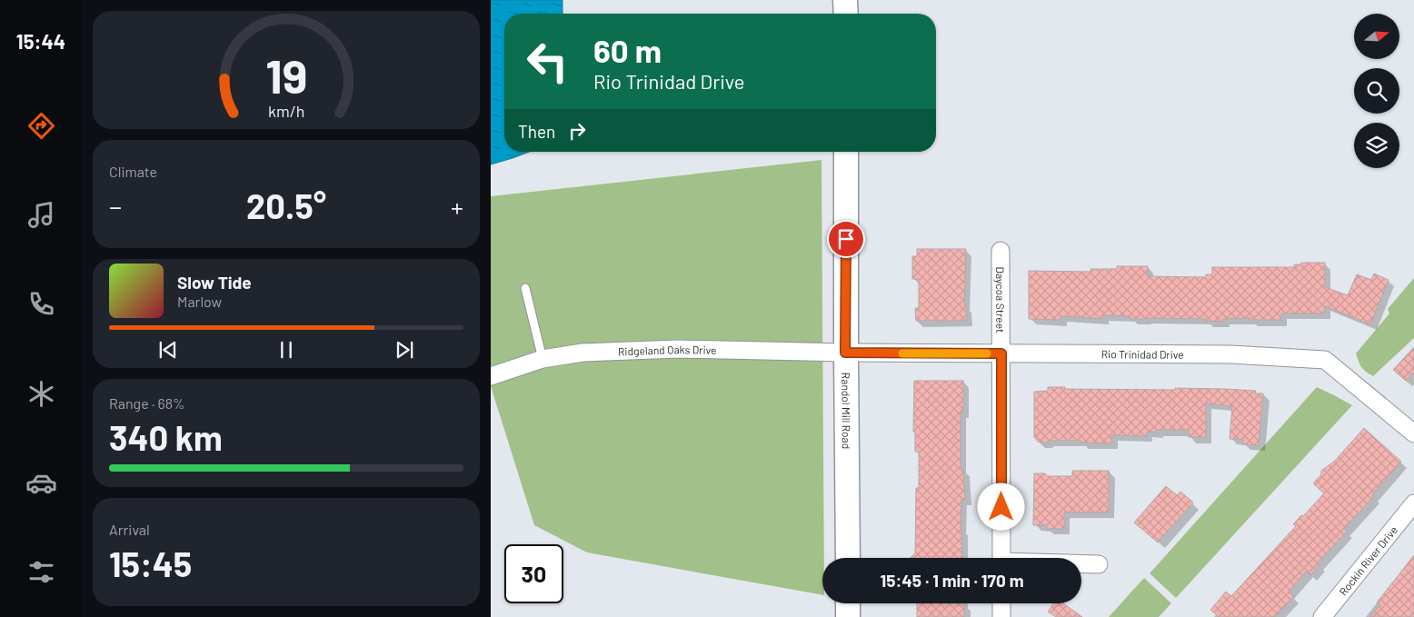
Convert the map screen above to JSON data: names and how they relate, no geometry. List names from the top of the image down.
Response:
{
  "streets": {
    "main road": ["Randol Mill Road"],
    "street": [
      "Daycoa Street",
      "Ridgeland Oaks Drive",
      "Rio Trinidad Drive",
      "Rockin River Drive"
    ]
  },
  "crossings": [
    ["Daycoa Street", "Rio Trinidad Drive"],
    ["Ridgeland Oaks Drive", "Rio Trinidad Drive"],
    ["Ridgeland Oaks Drive", "Randol Mill Road"],
    ["Rio Trinidad Drive", "Randol Mill Road"]
  ],
  "north": "right",
  "page": {
    "tabs": "15:44",
    "turn": ["60 m", "Rio Trinidad Drive"],
    "then": "Then",
    "tile": [
      "Climate",
      ["Range · 68%", "340 km"],
      ["Arrival", "15:45"]
    ],
    "heat": ["−", "20.5°", "+"],
    "song": ["Slow Tide", "Marlow"],
    "limit": "30",
    "trip": "15:45 · 1 min · 170 m",
    "gauge": ["19", "km/h"]
  }
}
